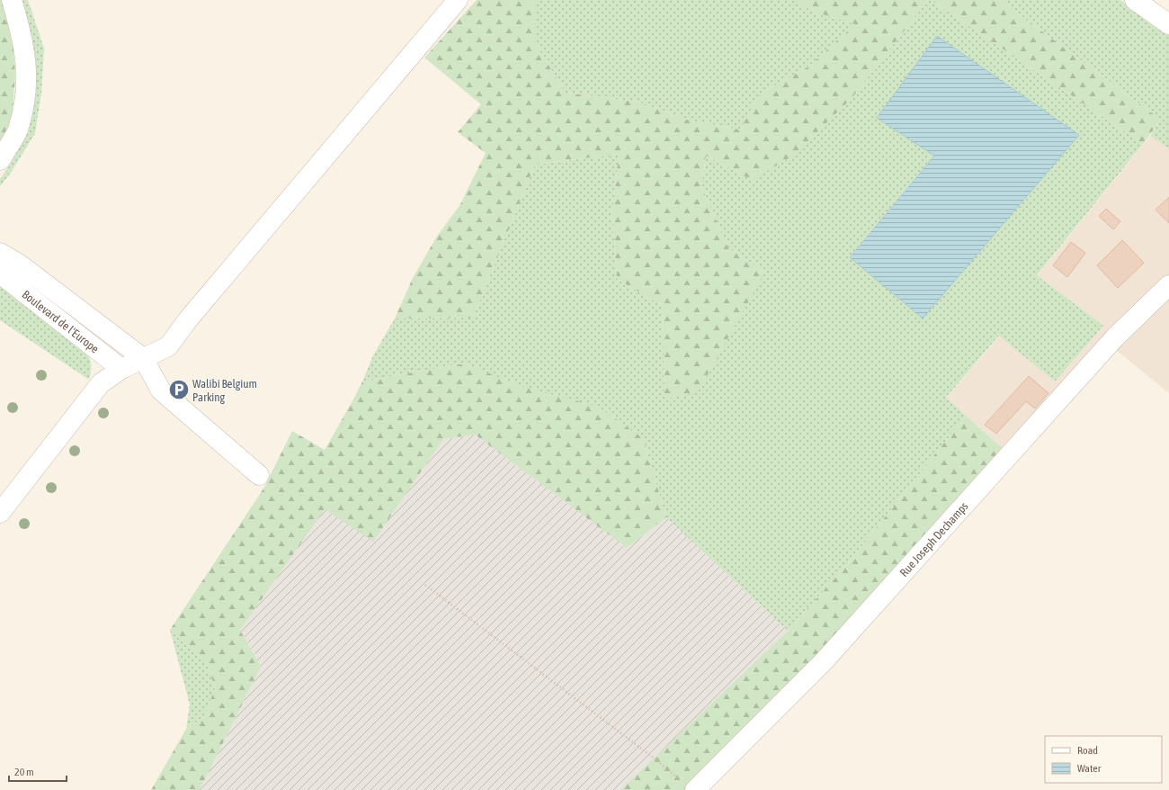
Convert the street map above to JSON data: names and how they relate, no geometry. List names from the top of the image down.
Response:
{
  "streets": {
    "street": ["Boulevard de l'Europe", "Rue Joseph Dechamps"]
  },
  "places": {
    "parking": ["Walibi Belgium Parking"]
  },
  "legend": ["Road", "Water"],
  "scale_bar": "20 m"
}
